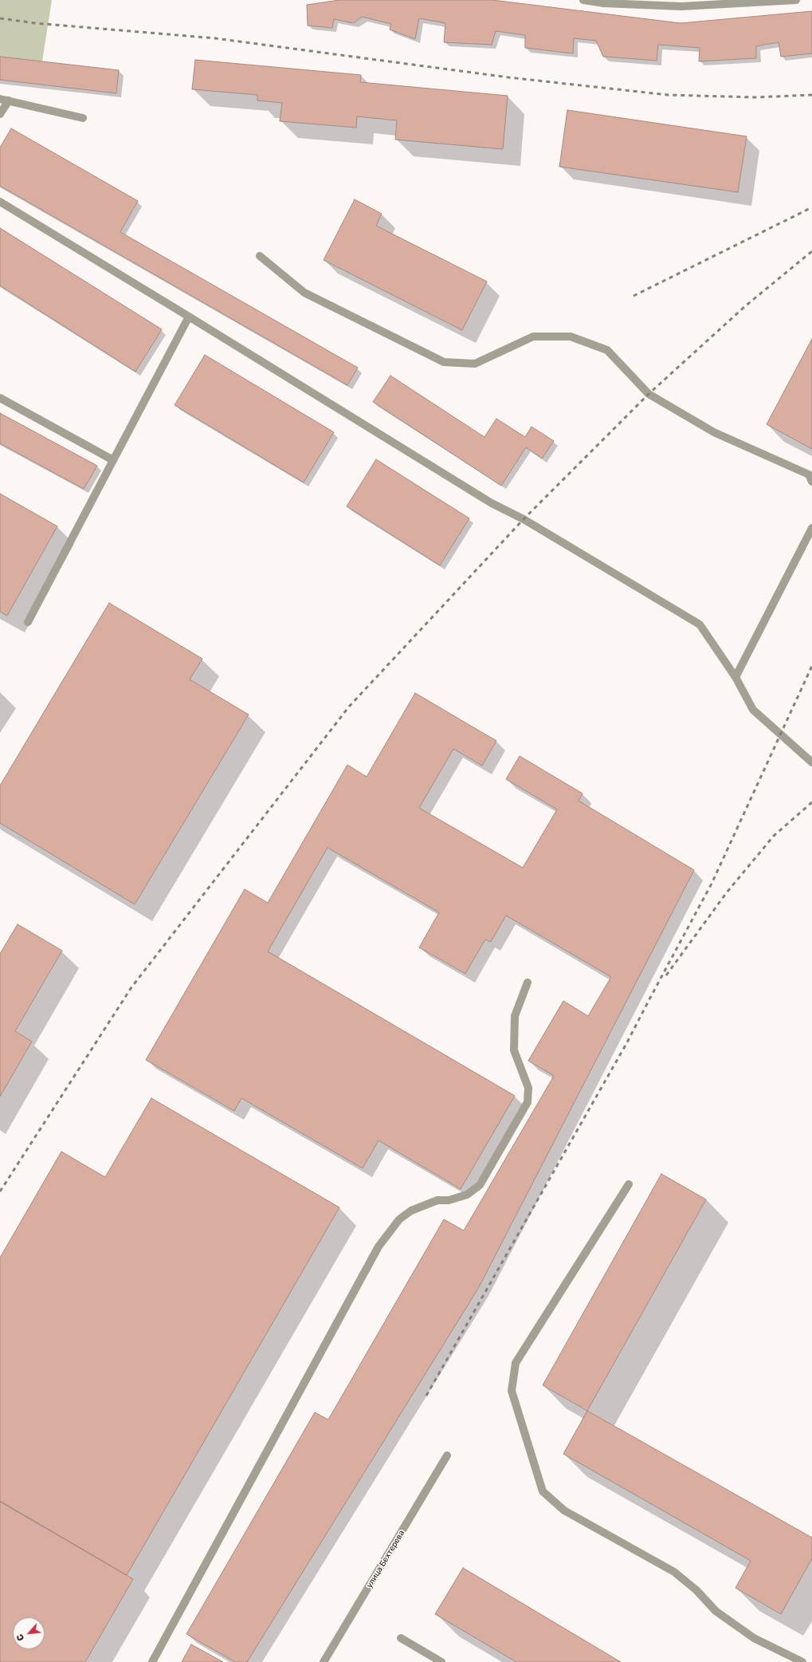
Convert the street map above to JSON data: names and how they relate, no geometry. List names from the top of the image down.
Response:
{
  "streets": {
    "street": ["улица Бехтерева"]
  },
  "north": "bottom left"
}
